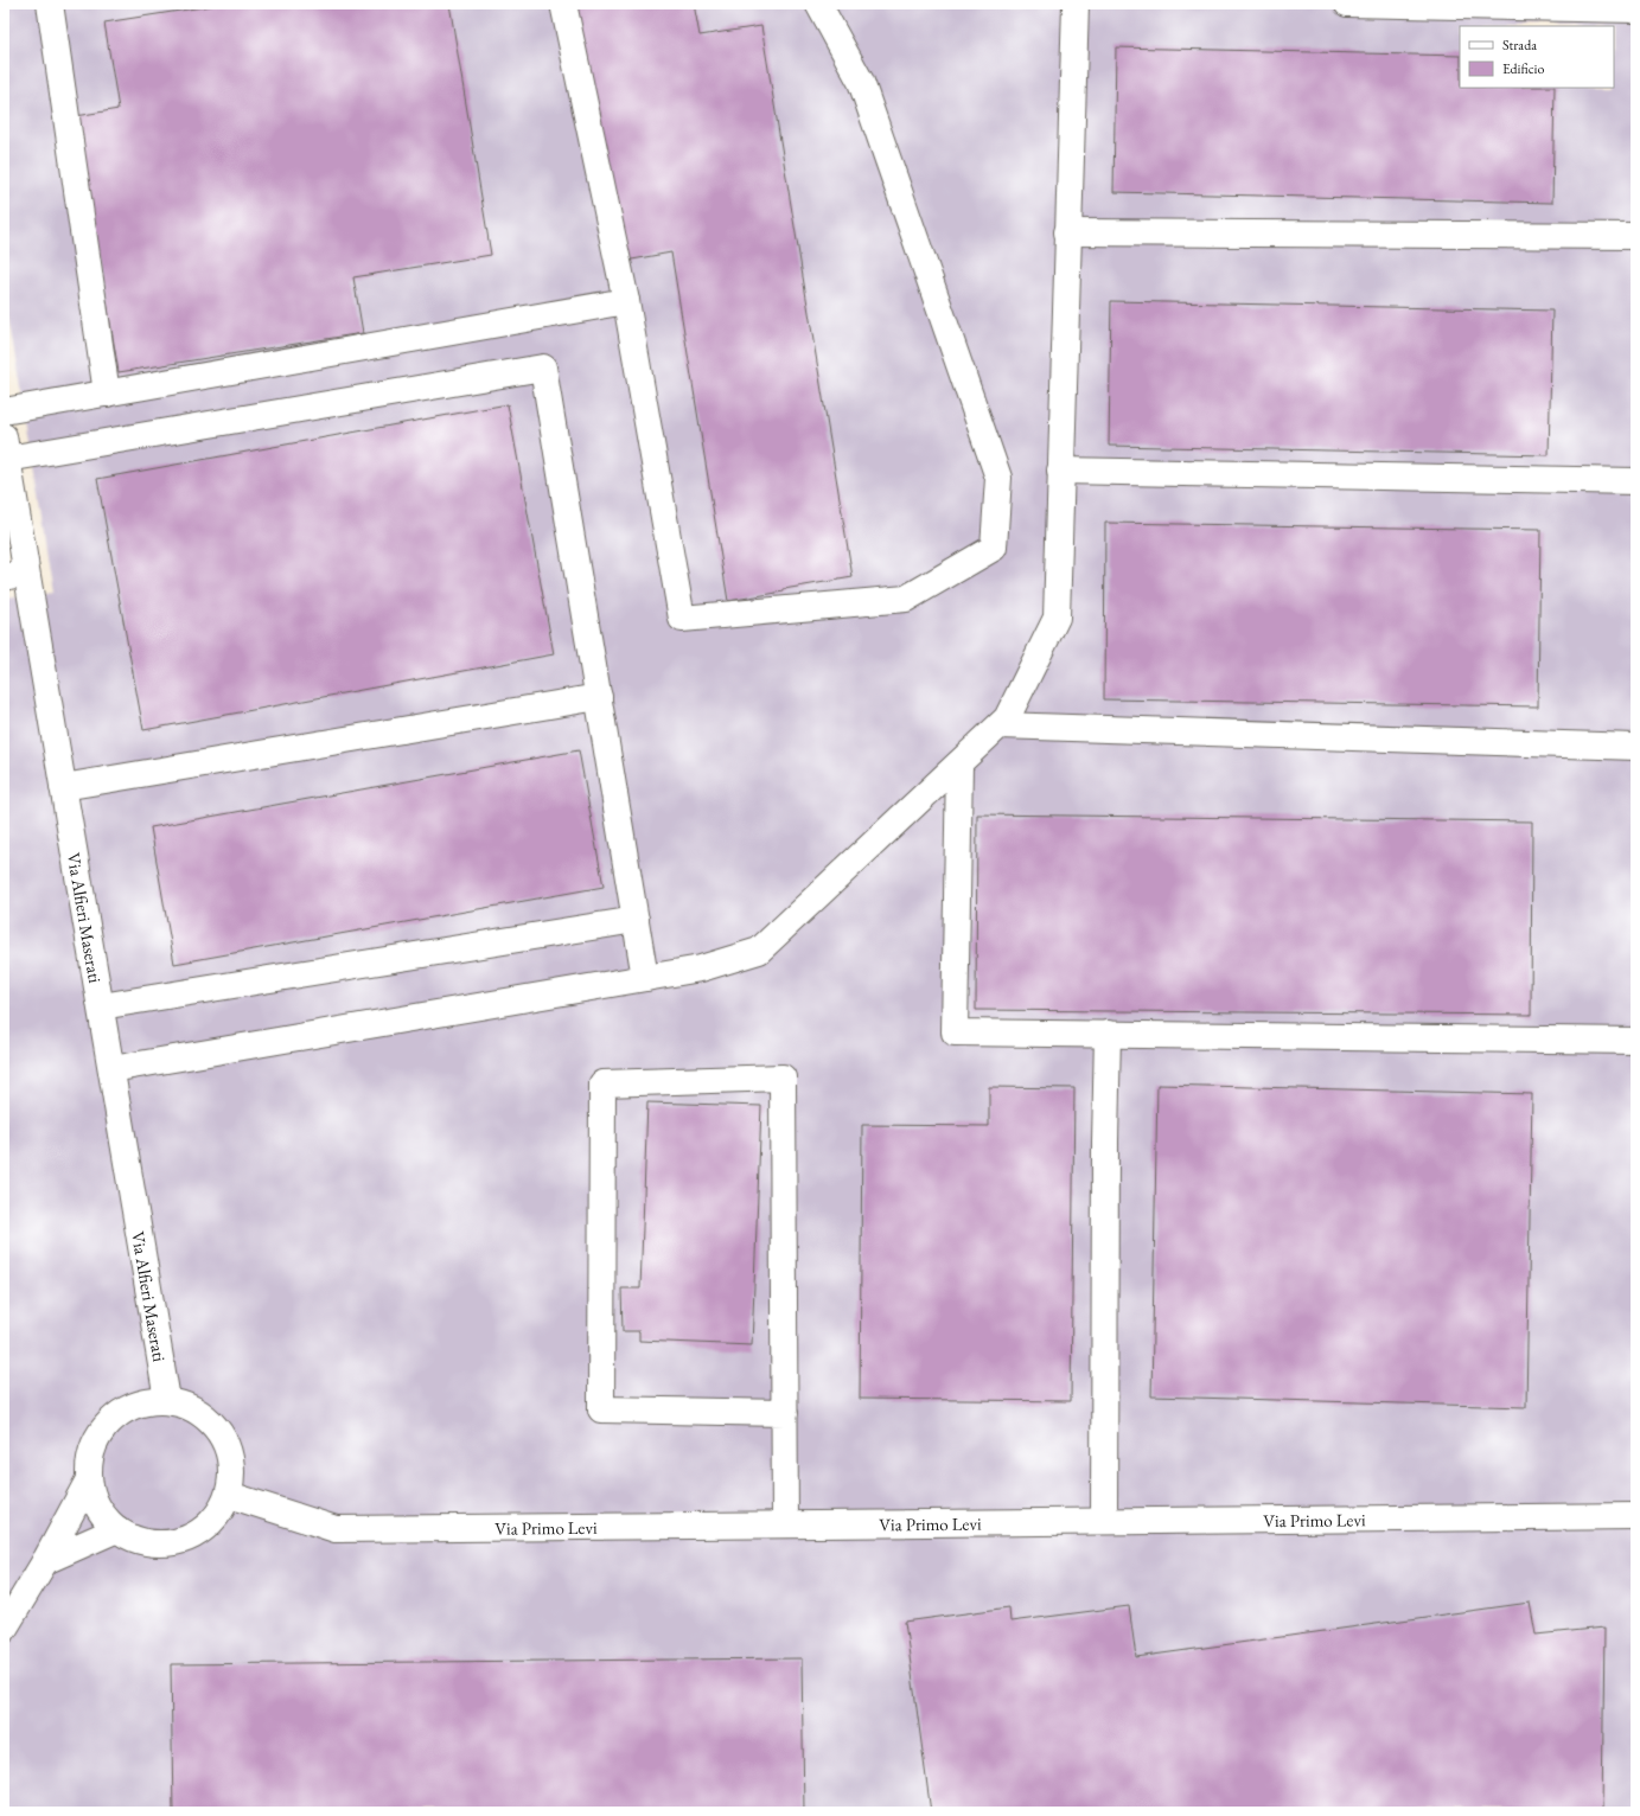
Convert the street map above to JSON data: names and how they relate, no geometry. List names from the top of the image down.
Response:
{
  "streets": {
    "street": ["Via Alfieri Maserati", "Via Primo Levi"]
  },
  "crossings": [
    ["Via Alfieri Maserati", "Via Primo Levi"]
  ],
  "legend": ["Strada", "Edificio"]
}
